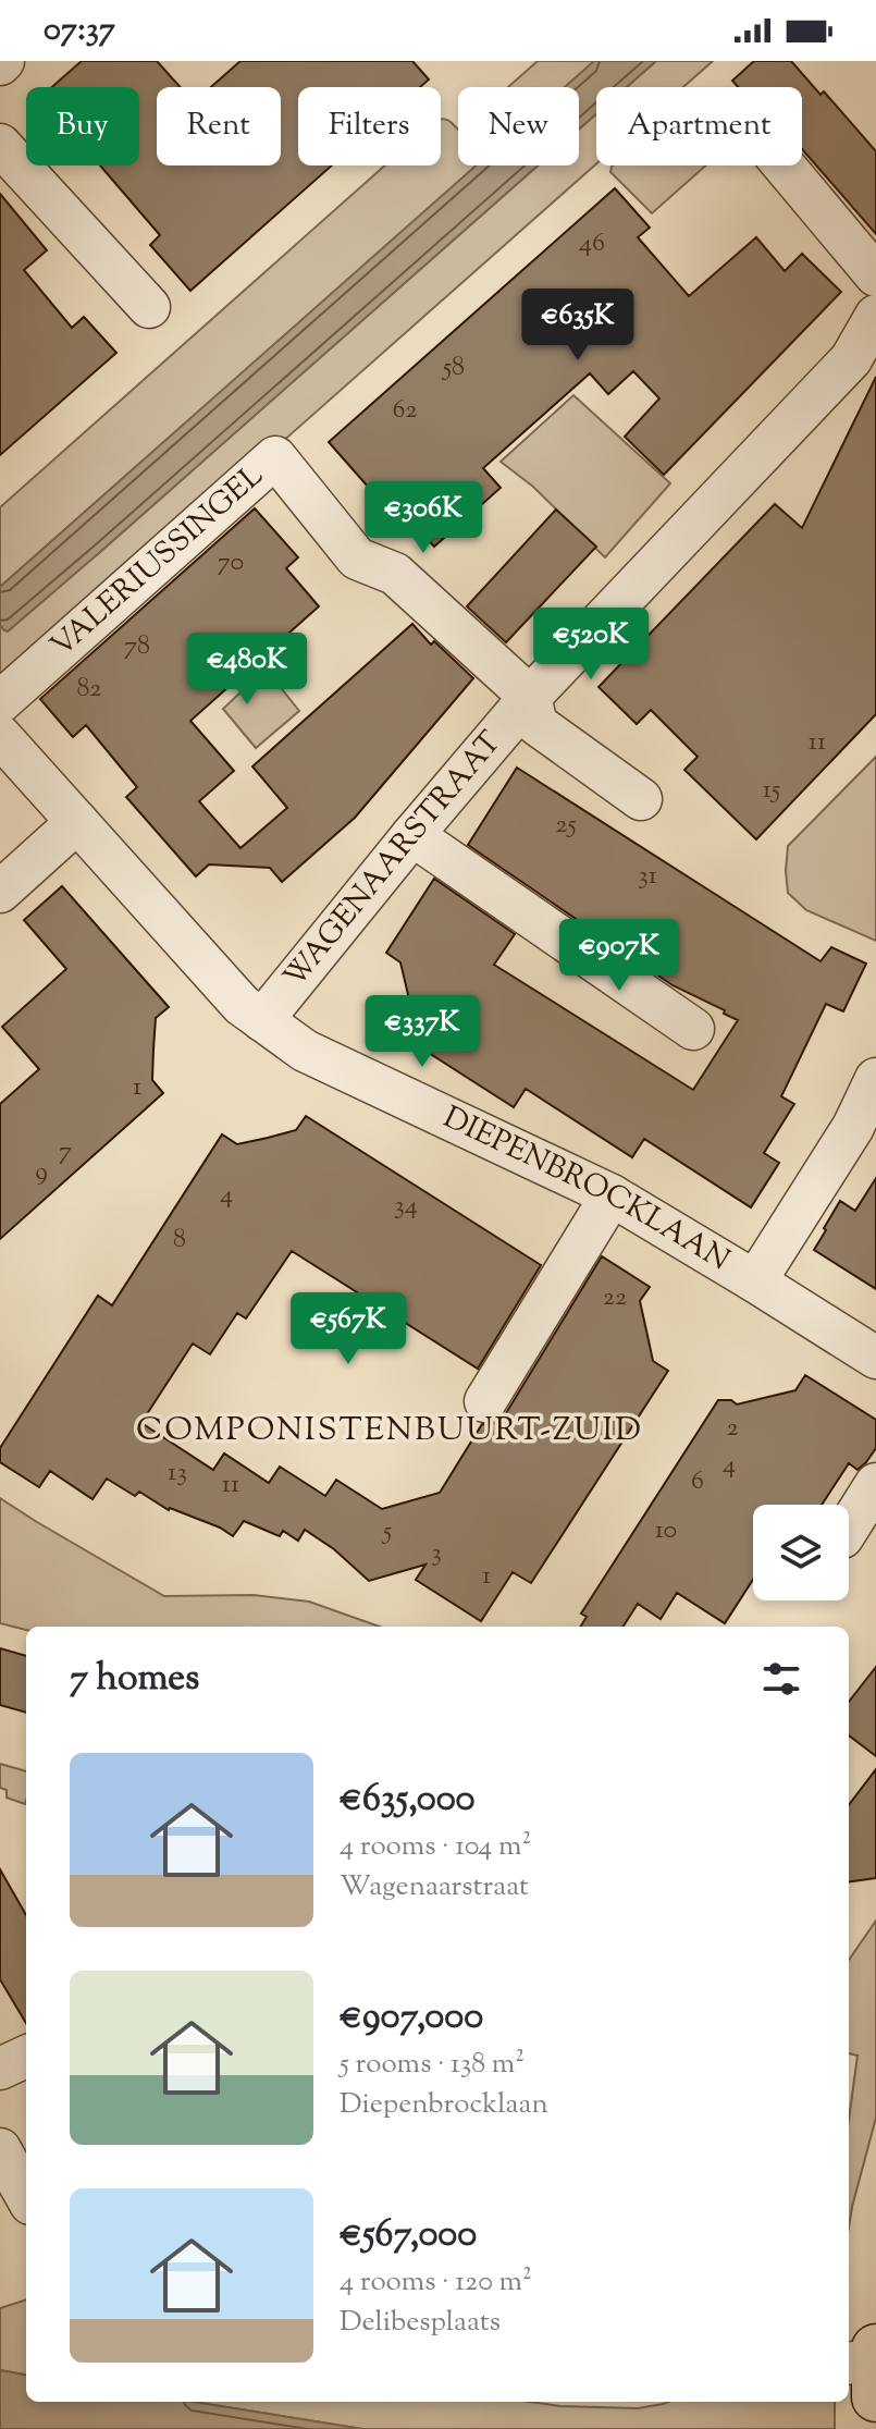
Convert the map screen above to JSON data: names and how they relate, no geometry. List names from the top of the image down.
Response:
{
  "streets": {
    "street": ["VALERIUSSINGEL", "WAGENAARSTRAAT", "DIEPENBROCKLAAN"]
  },
  "crossings": [
    ["VALERIUSSINGEL", "WAGENAARSTRAAT"],
    ["WAGENAARSTRAAT", "DIEPENBROCKLAAN"]
  ],
  "districts": ["COMPONISTENBUURT-ZUID"],
  "house_numbers": [
    "46",
    "58",
    "62",
    "70",
    "78",
    "82",
    "11",
    "15",
    "25",
    "31",
    "1",
    "7",
    "9",
    "4",
    "34",
    "8",
    "22",
    "2",
    "4",
    "13",
    "6",
    "11",
    "10",
    "5",
    "3",
    "1"
  ],
  "page": {
    "status": "07:37",
    "chip": [
      "Buy",
      "Rent",
      "Filters",
      "New",
      "Apartment"
    ],
    "price": [
      "€635K",
      "€306K",
      "€520K",
      "€480K",
      "€907K",
      "€337K",
      "€567K"
    ],
    "heading": "7 homes",
    "list": [
      {
        "name": "€635,000",
        "note": "4 rooms · 104 m² · Wagenaarstraat"
      },
      {
        "name": "€907,000",
        "note": "5 rooms · 138 m² · Diepenbrocklaan"
      },
      {
        "name": "€567,000",
        "note": "4 rooms · 120 m² · Delibesplaats"
      }
    ]
  }
}
